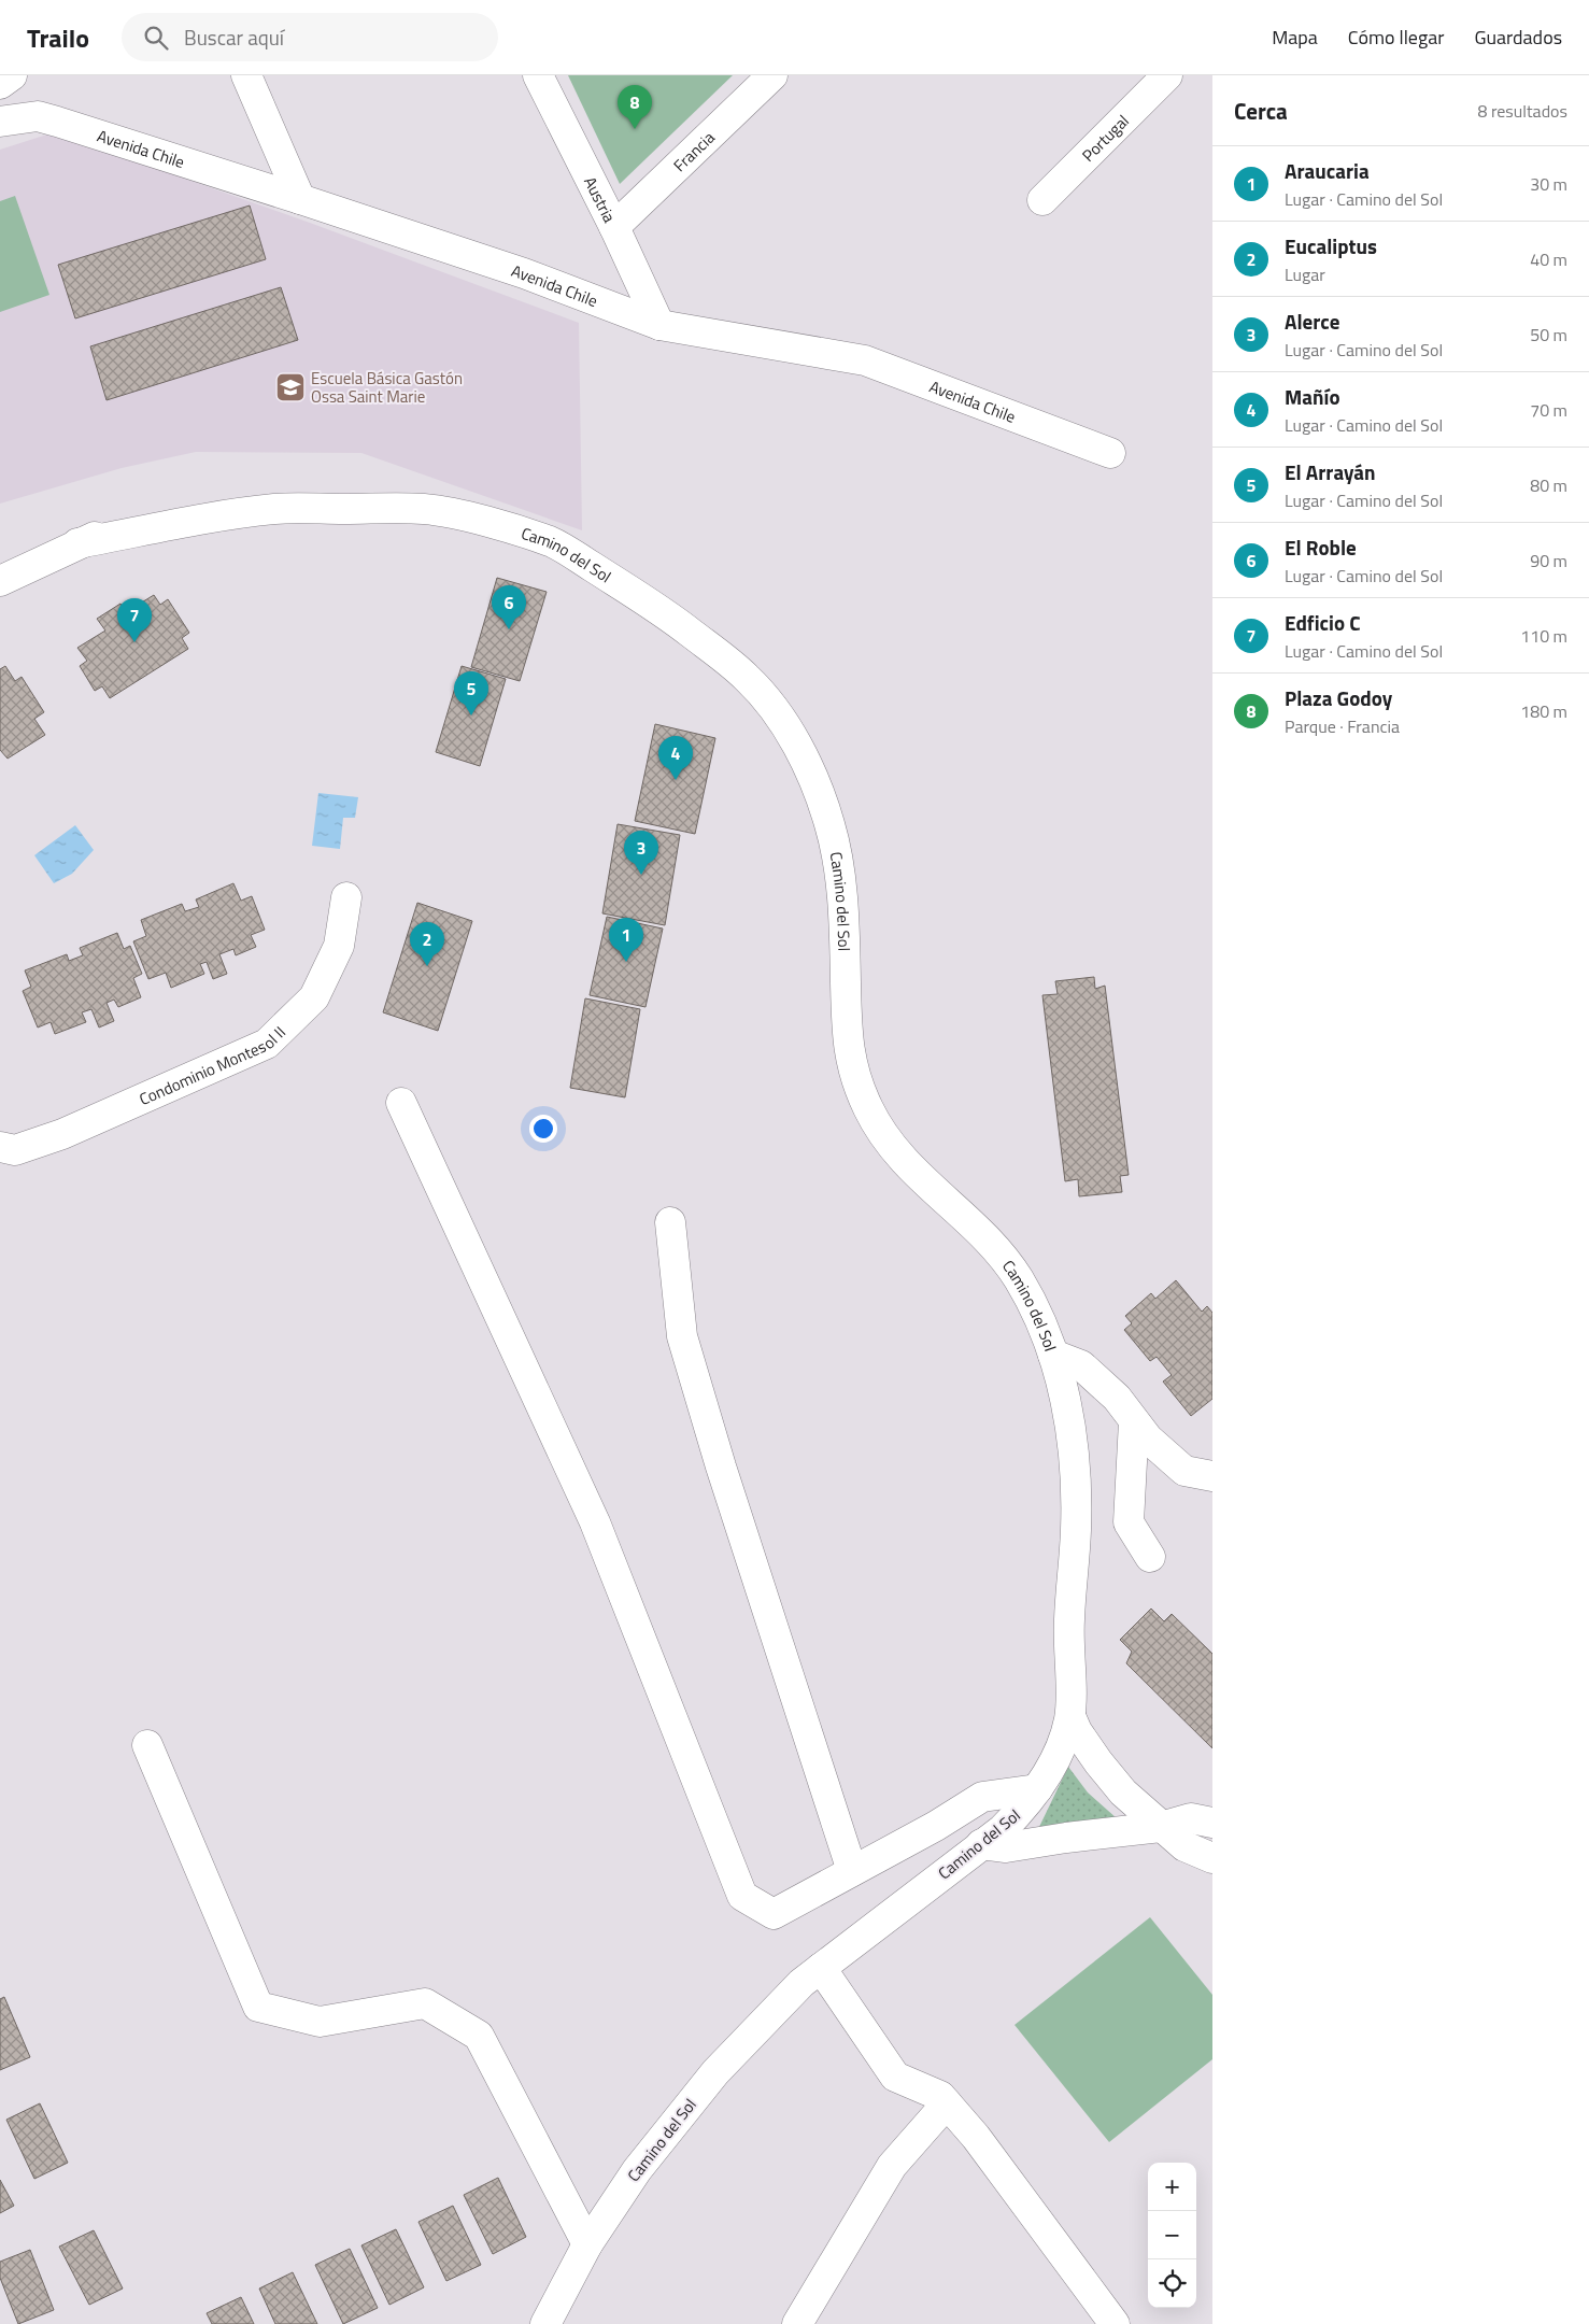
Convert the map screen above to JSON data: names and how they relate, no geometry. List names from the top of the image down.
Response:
{
  "streets": {
    "street": [
      "Portugal",
      "Avenida Chile",
      "Francia",
      "Austria",
      "Camino del Sol",
      "Condominio Montesol II"
    ]
  },
  "crossings": [
    ["Avenida Chile", "Austria"],
    ["Francia", "Austria"]
  ],
  "places": {
    "school or university": ["Escuela Básica Gastón Ossa Saint Marie"]
  },
  "page": {
    "header": "Trailo",
    "search": "Buscar aquí",
    "nav": ["Mapa", "Cómo llegar", "Guardados"],
    "heading": ["Cerca", "8 resultados"],
    "pins": [
      "8",
      "6",
      "7",
      "5",
      "4",
      "3",
      "1",
      "2"
    ],
    "list": [
      {
        "mark": "1",
        "name": "Araucaria",
        "note": "Lugar · Camino del Sol",
        "value": "30 m"
      },
      {
        "mark": "2",
        "name": "Eucaliptus",
        "note": "Lugar",
        "value": "40 m"
      },
      {
        "mark": "3",
        "name": "Alerce",
        "note": "Lugar · Camino del Sol",
        "value": "50 m"
      },
      {
        "mark": "4",
        "name": "Mañío",
        "note": "Lugar · Camino del Sol",
        "value": "70 m"
      },
      {
        "mark": "5",
        "name": "El Arrayán",
        "note": "Lugar · Camino del Sol",
        "value": "80 m"
      },
      {
        "mark": "6",
        "name": "El Roble",
        "note": "Lugar · Camino del Sol",
        "value": "90 m"
      },
      {
        "mark": "7",
        "name": "Edficio C",
        "note": "Lugar · Camino del Sol",
        "value": "110 m"
      },
      {
        "mark": "8",
        "name": "Plaza Godoy",
        "note": "Parque · Francia",
        "value": "180 m"
      }
    ],
    "map_buttons": ["+", "−"]
  }
}
